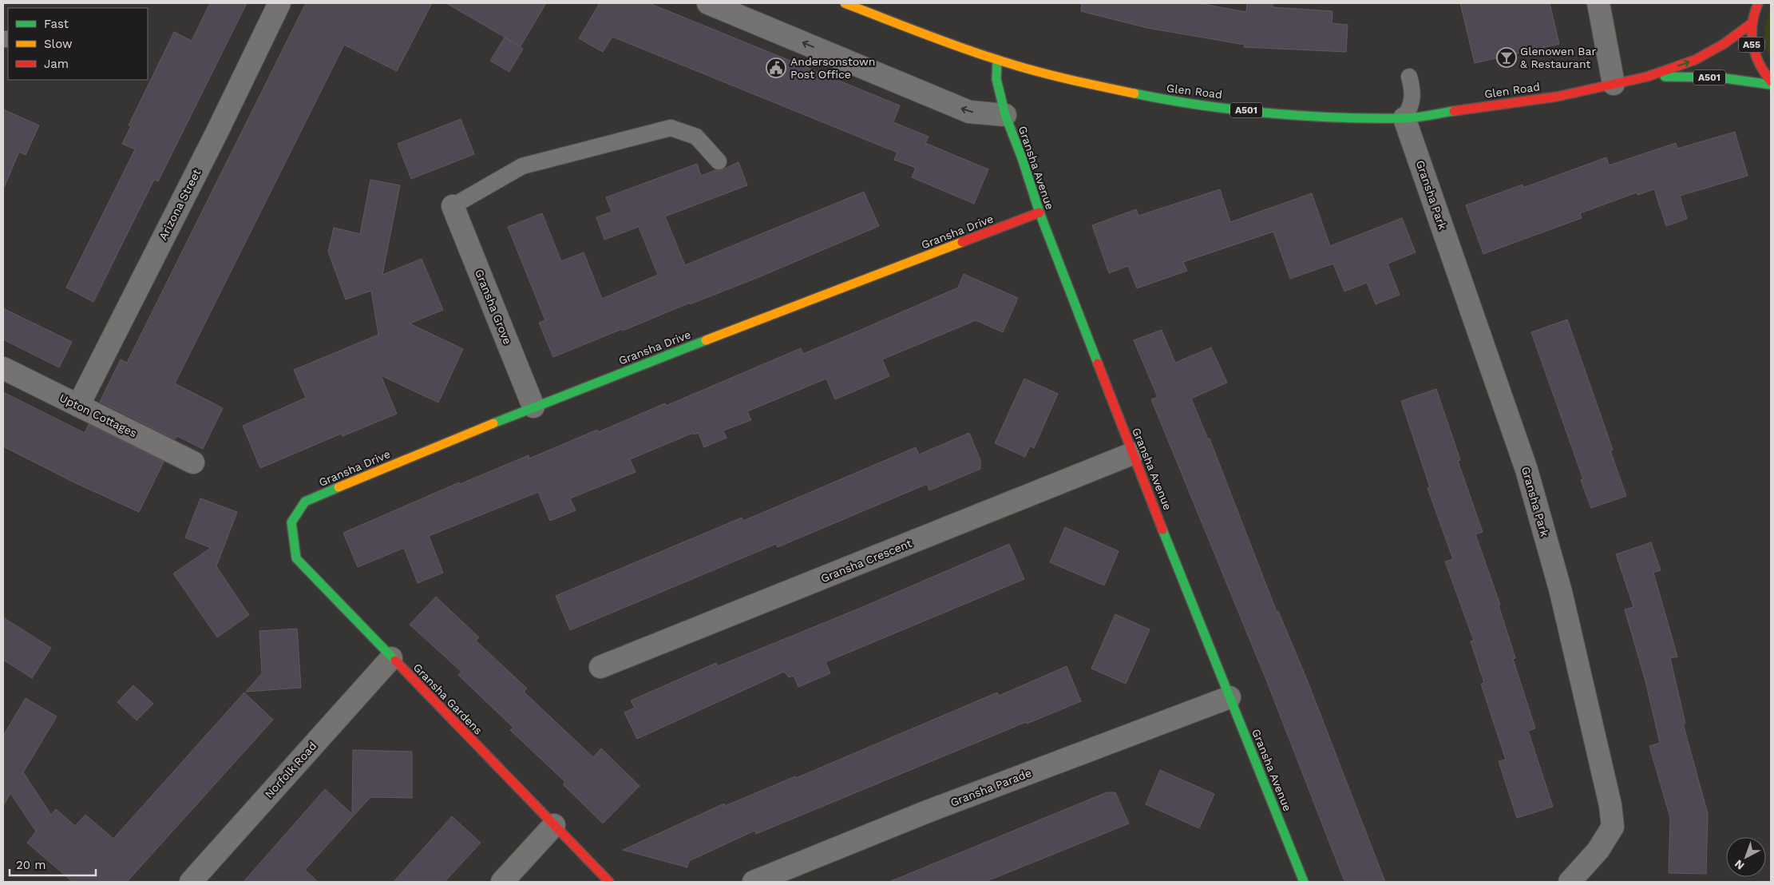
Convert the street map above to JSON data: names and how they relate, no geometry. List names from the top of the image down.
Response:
{
  "streets": {
    "main road": [
      "A55",
      "A501",
      "Glen Road",
      "Gransha Avenue",
      "Gransha Drive",
      "Gransha Gardens"
    ],
    "street": [
      "Gransha Park",
      "Arizona Street",
      "Gransha Grove",
      "Upton Cottages",
      "Gransha Crescent",
      "Norfolk Road",
      "Gransha Parade"
    ]
  },
  "crossings": [
    ["A55", "Glen Road"],
    ["Glen Road", "Gransha Avenue"],
    ["Glen Road", "Gransha Park"],
    ["Gransha Avenue", "Gransha Drive"],
    ["Gransha Avenue", "Gransha Crescent"],
    ["Gransha Avenue", "Gransha Parade"],
    ["Arizona Street", "Upton Cottages"],
    ["Gransha Drive", "Gransha Grove"],
    ["Gransha Drive", "Gransha Gardens"],
    ["Gransha Gardens", "Norfolk Road"]
  ],
  "places": {
    "bar": ["Glenowen Bar & Restaurant"],
    "public building": ["Andersonstown Post Office"]
  },
  "legend": ["Fast", "Slow", "Jam"],
  "scale_bar": "20 m",
  "north": "bottom left"
}
